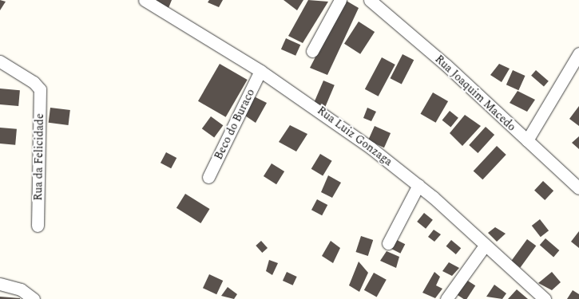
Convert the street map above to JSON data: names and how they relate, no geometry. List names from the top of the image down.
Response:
{
  "streets": {
    "street": [
      "Rua Joaquim Macedo",
      "Beco do Buraco",
      "Rua Luiz Gonzaga",
      "Rua da Felicidade"
    ]
  },
  "crossings": [
    ["Beco do Buraco", "Rua Luiz Gonzaga"]
  ]
}
